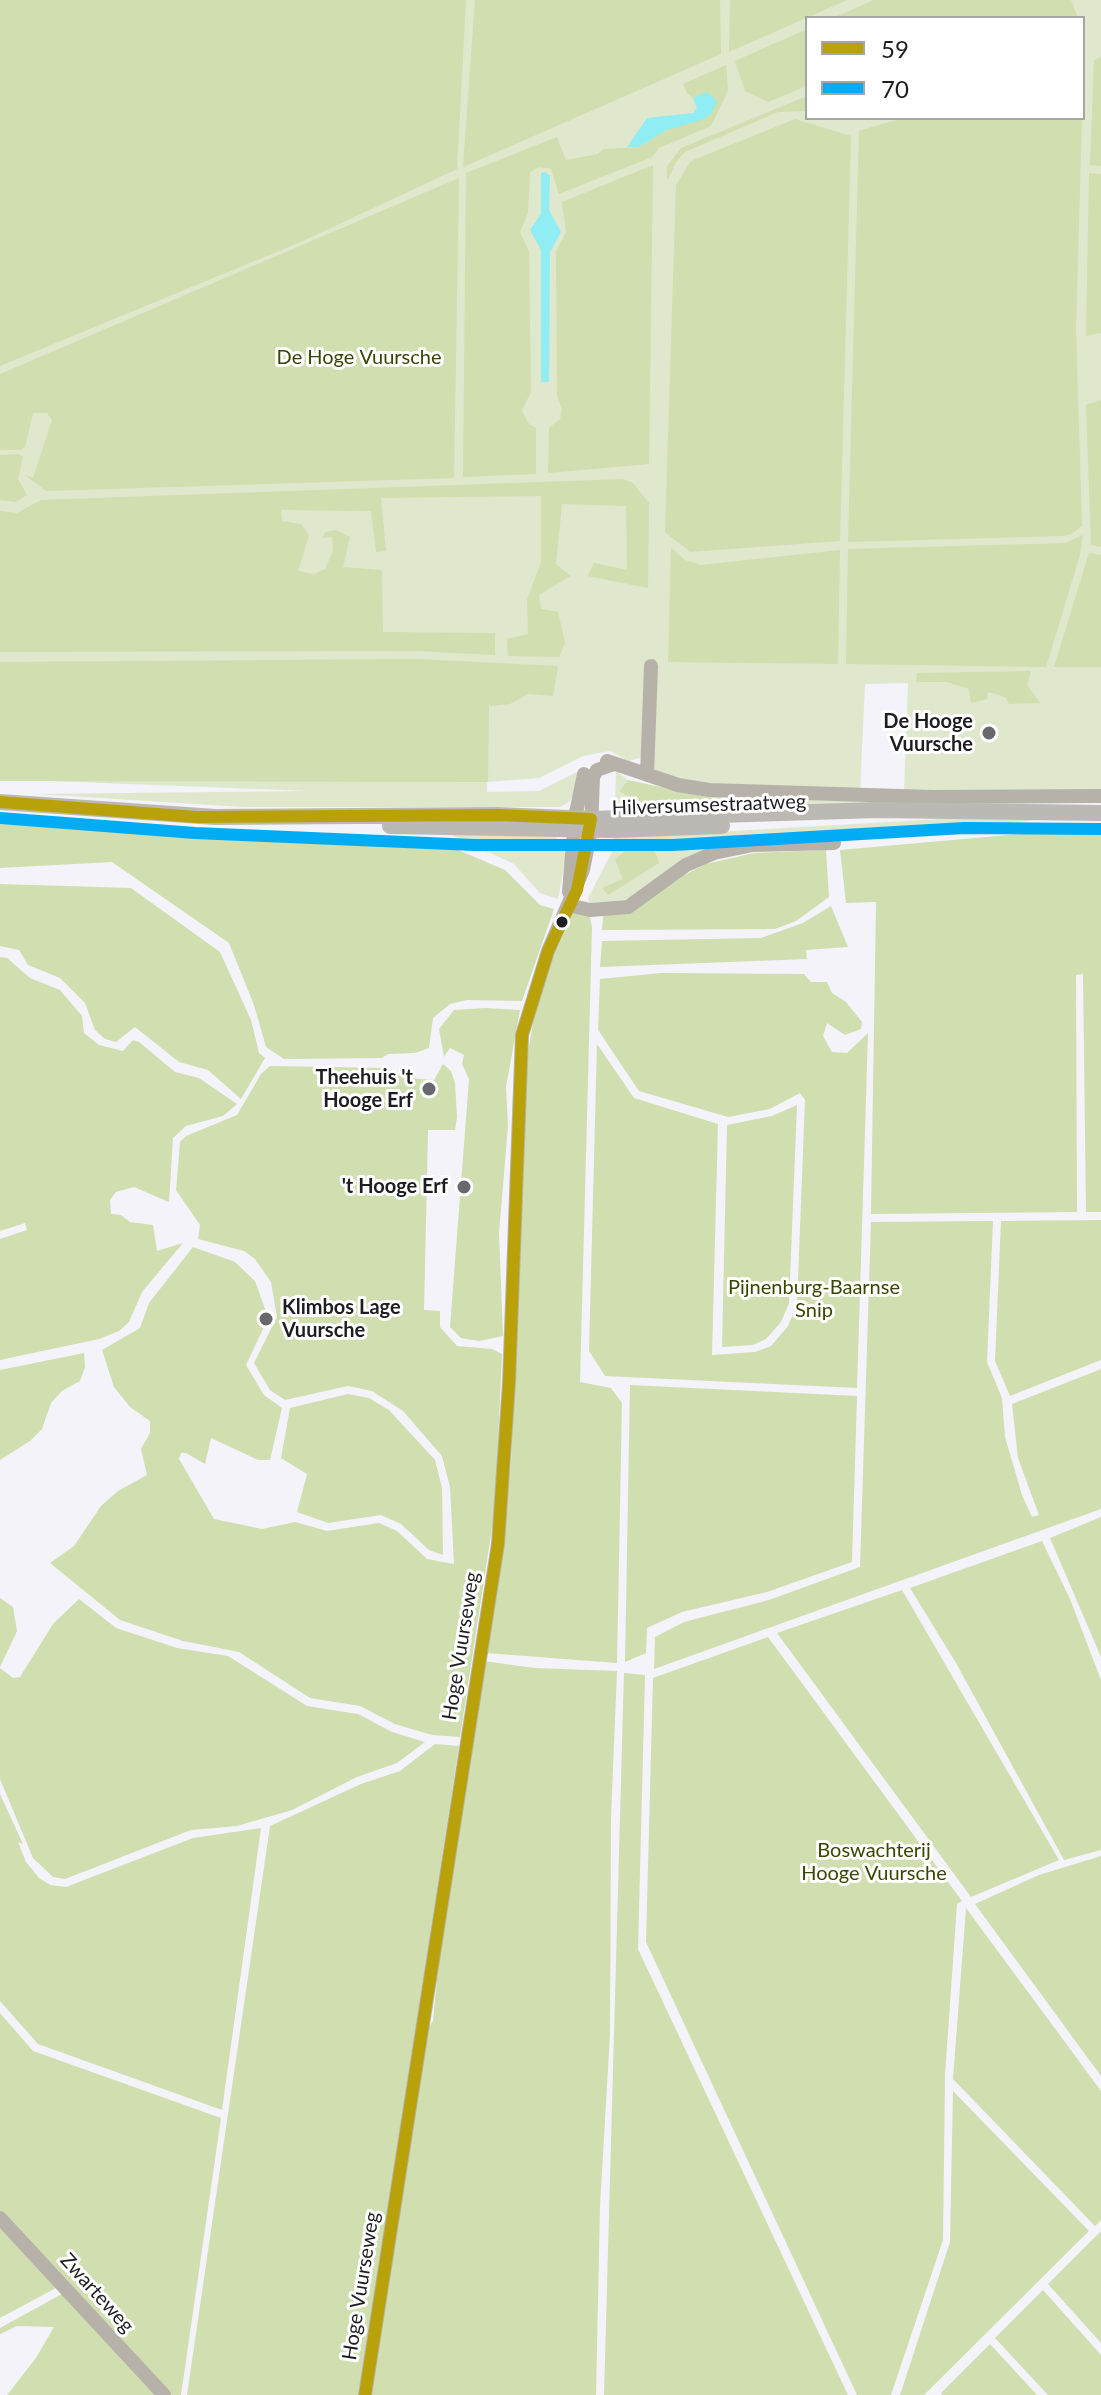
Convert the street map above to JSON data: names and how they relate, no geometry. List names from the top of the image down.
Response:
{
  "streets": {
    "main road": ["Hilversumsestraatweg"],
    "street": ["Hoge Vuurseweg", "Zwarteweg"]
  },
  "crossings": [
    ["Hilversumsestraatweg", "Hoge Vuurseweg"]
  ],
  "parks": ["De Hoge Vuursche", "Pijnenburg-Baarnse Snip", "Boswachterij Hooge Vuursche"],
  "places": [
    "De Hooge Vuursche",
    "Theehuis 't Hooge Erf",
    "'t Hooge Erf",
    "Klimbos Lage Vuursche"
  ],
  "lines": ["transit line 59", "transit line 70"],
  "legend": ["59", "70"]
}
